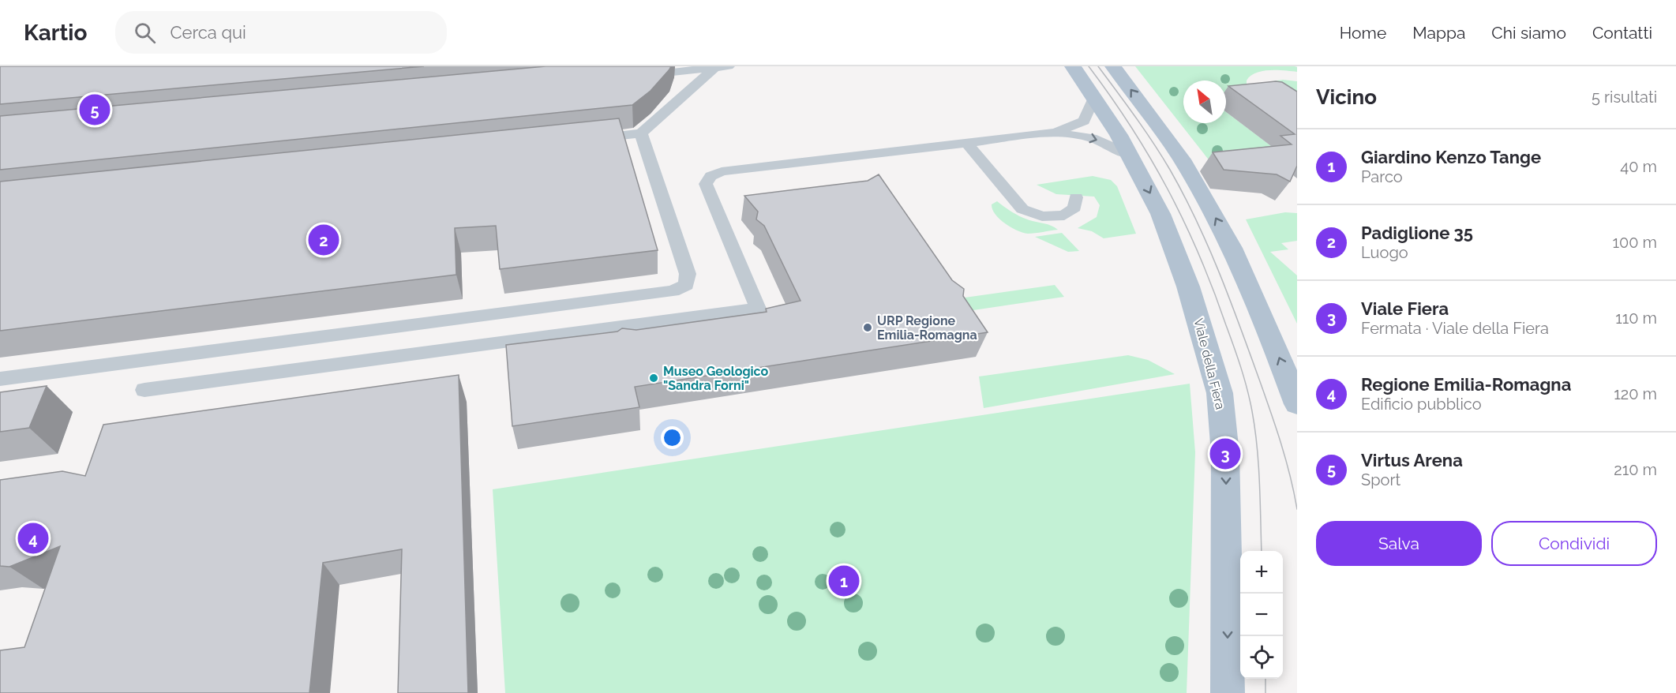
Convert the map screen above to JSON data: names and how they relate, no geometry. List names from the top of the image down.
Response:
{
  "streets": {
    "main road": ["Viale della Fiera"]
  },
  "places": ["URP Regione Emilia-Romagna", "Museo Geologico \"Sandra Forni\""],
  "north": "top left",
  "page": {
    "header": "Kartio",
    "search": "Cerca qui",
    "nav": [
      "Home",
      "Mappa",
      "Chi siamo",
      "Contatti"
    ],
    "heading": ["Vicino", "5 risultati"],
    "pins": [
      "5",
      "2",
      "3",
      "4",
      "1"
    ],
    "list": [
      {
        "mark": "1",
        "name": "Giardino Kenzo Tange",
        "note": "Parco",
        "value": "40 m"
      },
      {
        "mark": "2",
        "name": "Padiglione 35",
        "note": "Luogo",
        "value": "100 m"
      },
      {
        "mark": "3",
        "name": "Viale Fiera",
        "note": "Fermata · Viale della Fiera",
        "value": "110 m"
      },
      {
        "mark": "4",
        "name": "Regione Emilia-Romagna",
        "note": "Edificio pubblico",
        "value": "120 m"
      },
      {
        "mark": "5",
        "name": "Virtus Arena",
        "note": "Sport",
        "value": "210 m"
      }
    ],
    "buttons": ["Salva", "Condividi"],
    "map_buttons": ["+", "−"]
  }
}
